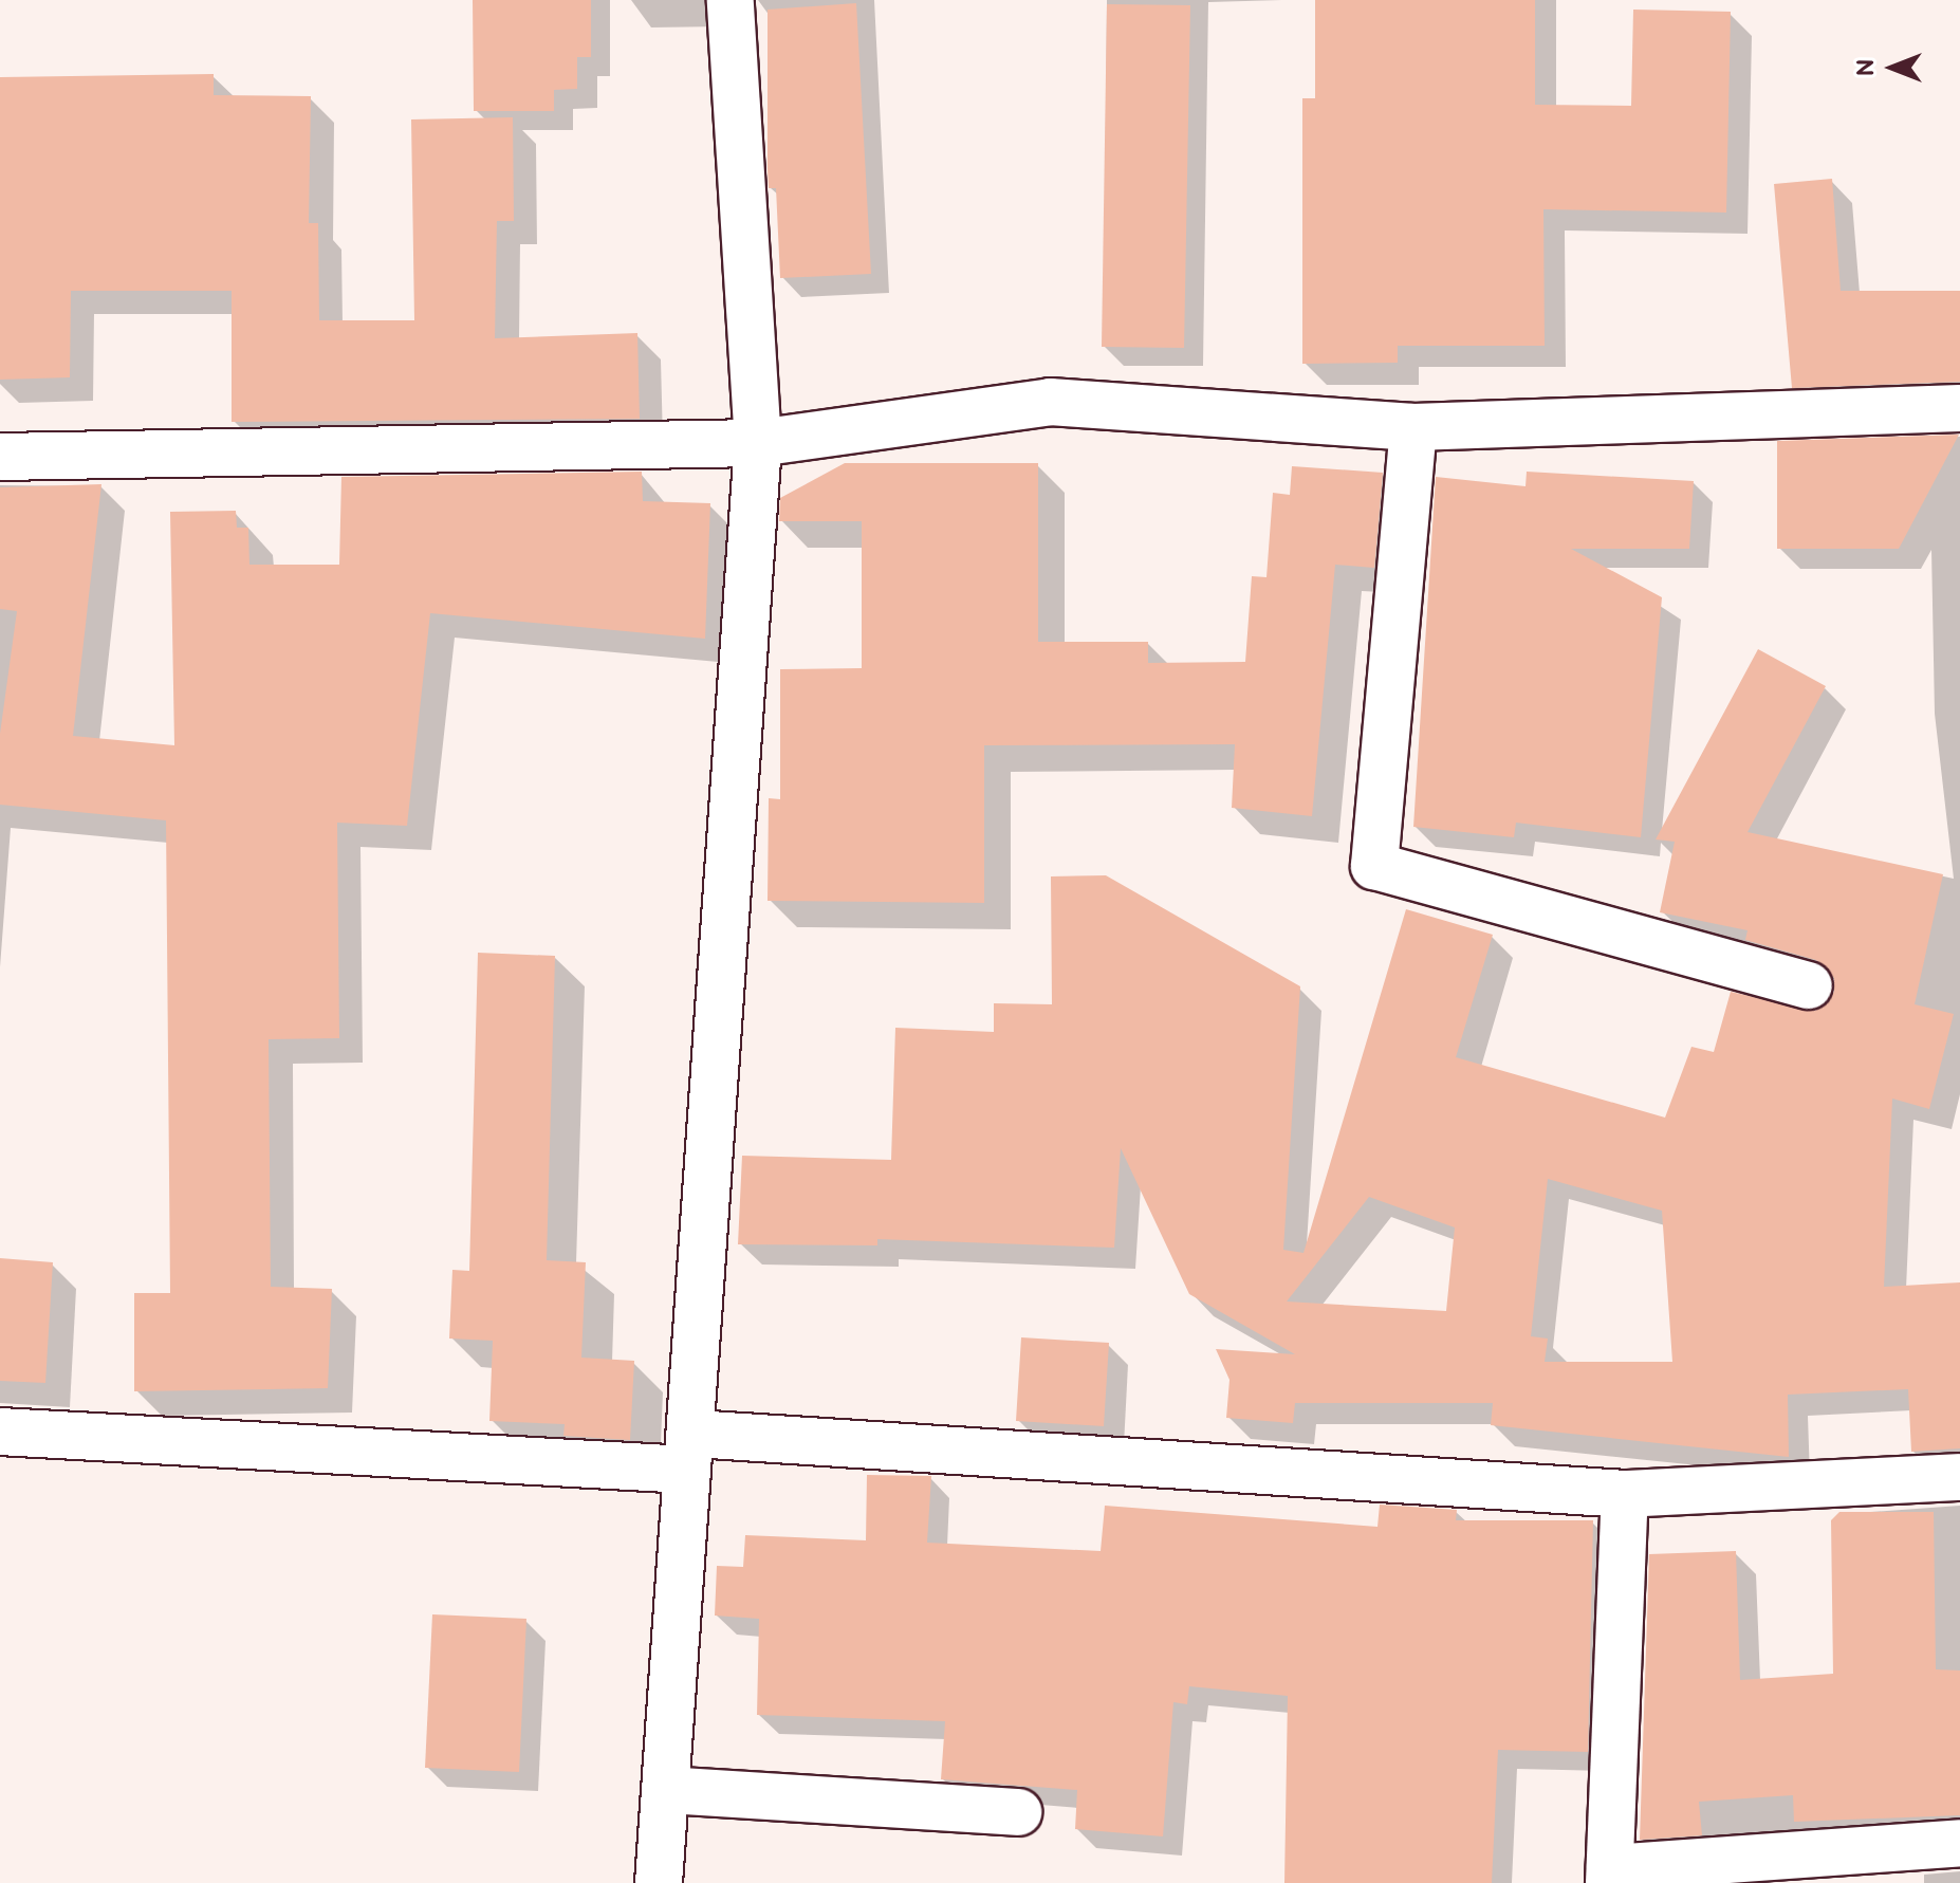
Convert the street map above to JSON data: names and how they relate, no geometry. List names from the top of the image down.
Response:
{
  "north": "left"
}
